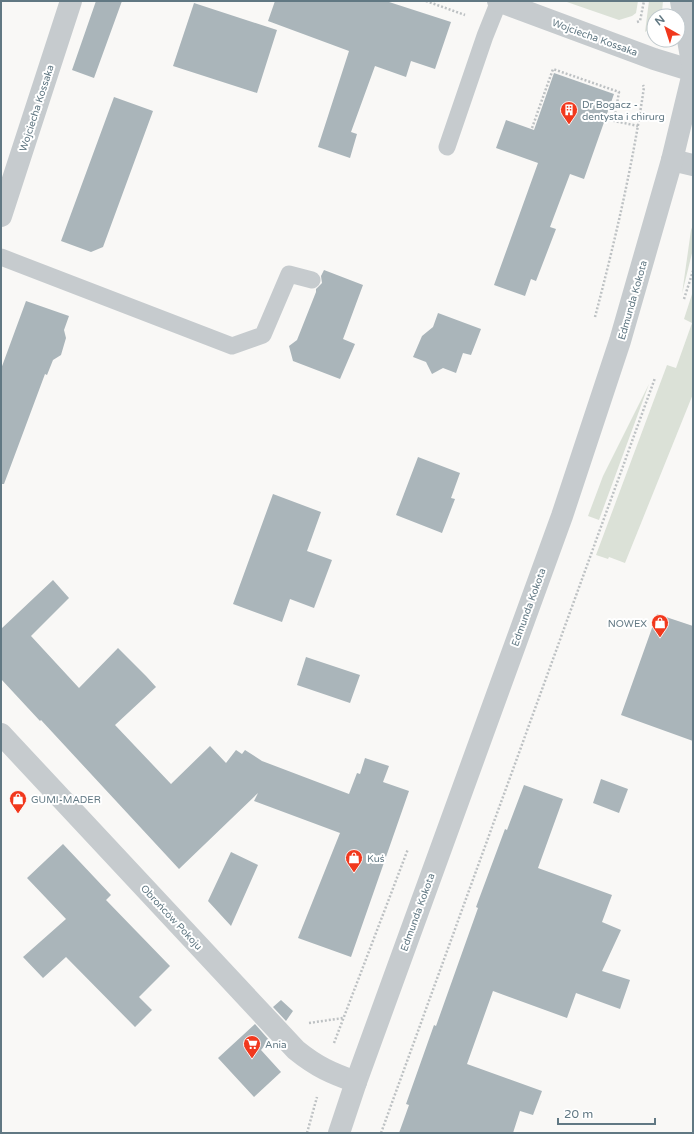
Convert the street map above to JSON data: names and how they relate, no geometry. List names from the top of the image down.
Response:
{
  "streets": {
    "street": ["Wojciecha Kossaka", "Edmunda Kokota", "Obrońców Pokoju"]
  },
  "crossings": [
    ["Wojciecha Kossaka", "Edmunda Kokota"],
    ["Edmunda Kokota", "Obrońców Pokoju"]
  ],
  "places": {
    "building": ["Dr Bogacz - dentysta i chirurg"],
    "shop": ["NOWEX", "GUMI-MADER", "Kuś"],
    "supermarket": ["Ania"]
  },
  "scale_bar": "20 m",
  "north": "top left"
}
